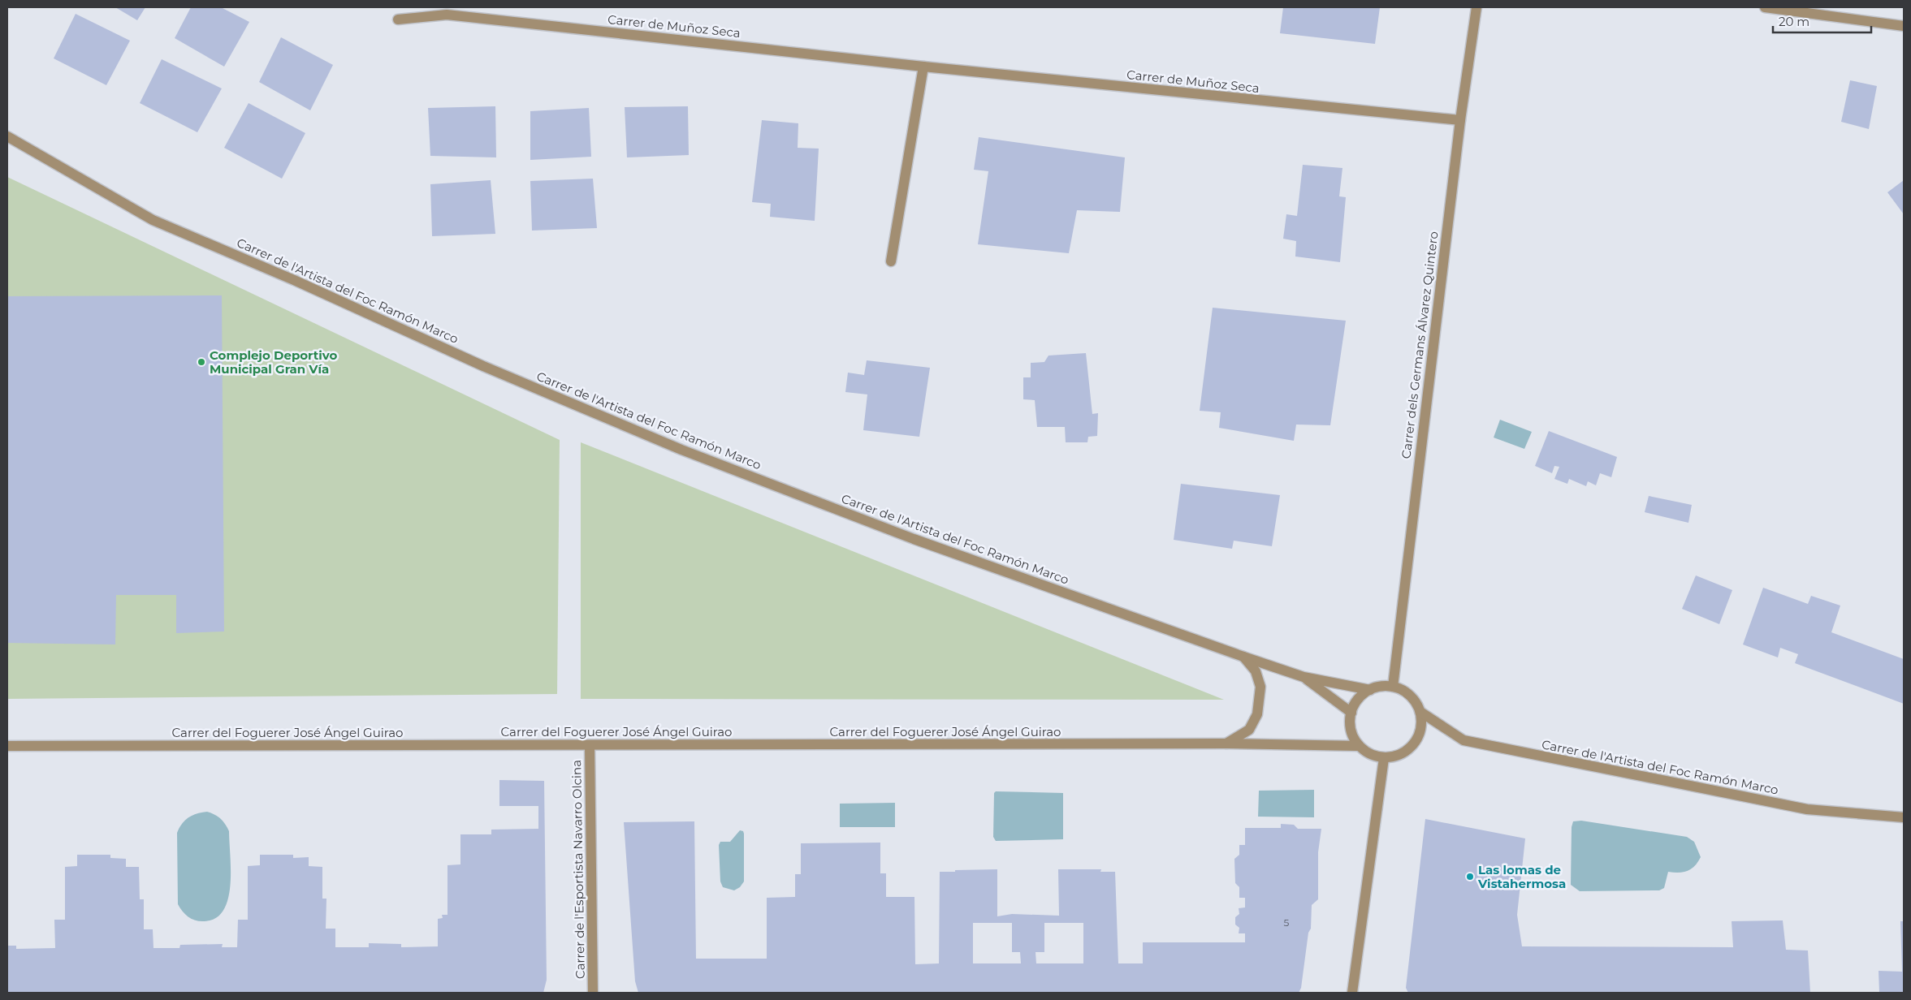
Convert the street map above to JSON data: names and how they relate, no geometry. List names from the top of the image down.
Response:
{
  "streets": {
    "street": [
      "Carrer de Muñoz Seca",
      "Carrer de l'Artista del Foc Ramón Marco",
      "Carrer dels Germans Álvarez Quintero",
      "Carrer del Foguerer José Ángel Guirao",
      "Carrer de l'Esportista Navarro Olcina"
    ]
  },
  "crossings": [
    ["Carrer de Muñoz Seca", "Carrer dels Germans Álvarez Quintero"],
    ["Carrer de l'Artista del Foc Ramón Marco", "Carrer dels Germans Álvarez Quintero"],
    ["Carrer de l'Artista del Foc Ramón Marco", "Carrer del Foguerer José Ángel Guirao"],
    ["Carrer dels Germans Álvarez Quintero", "Carrer del Foguerer José Ángel Guirao"],
    ["Carrer del Foguerer José Ángel Guirao", "Carrer de l'Esportista Navarro Olcina"]
  ],
  "places": ["Complejo Deportivo Municipal Gran Vía", "Las lomas de Vistahermosa"],
  "house_numbers": ["5"],
  "scale_bar": "20 m"
}
